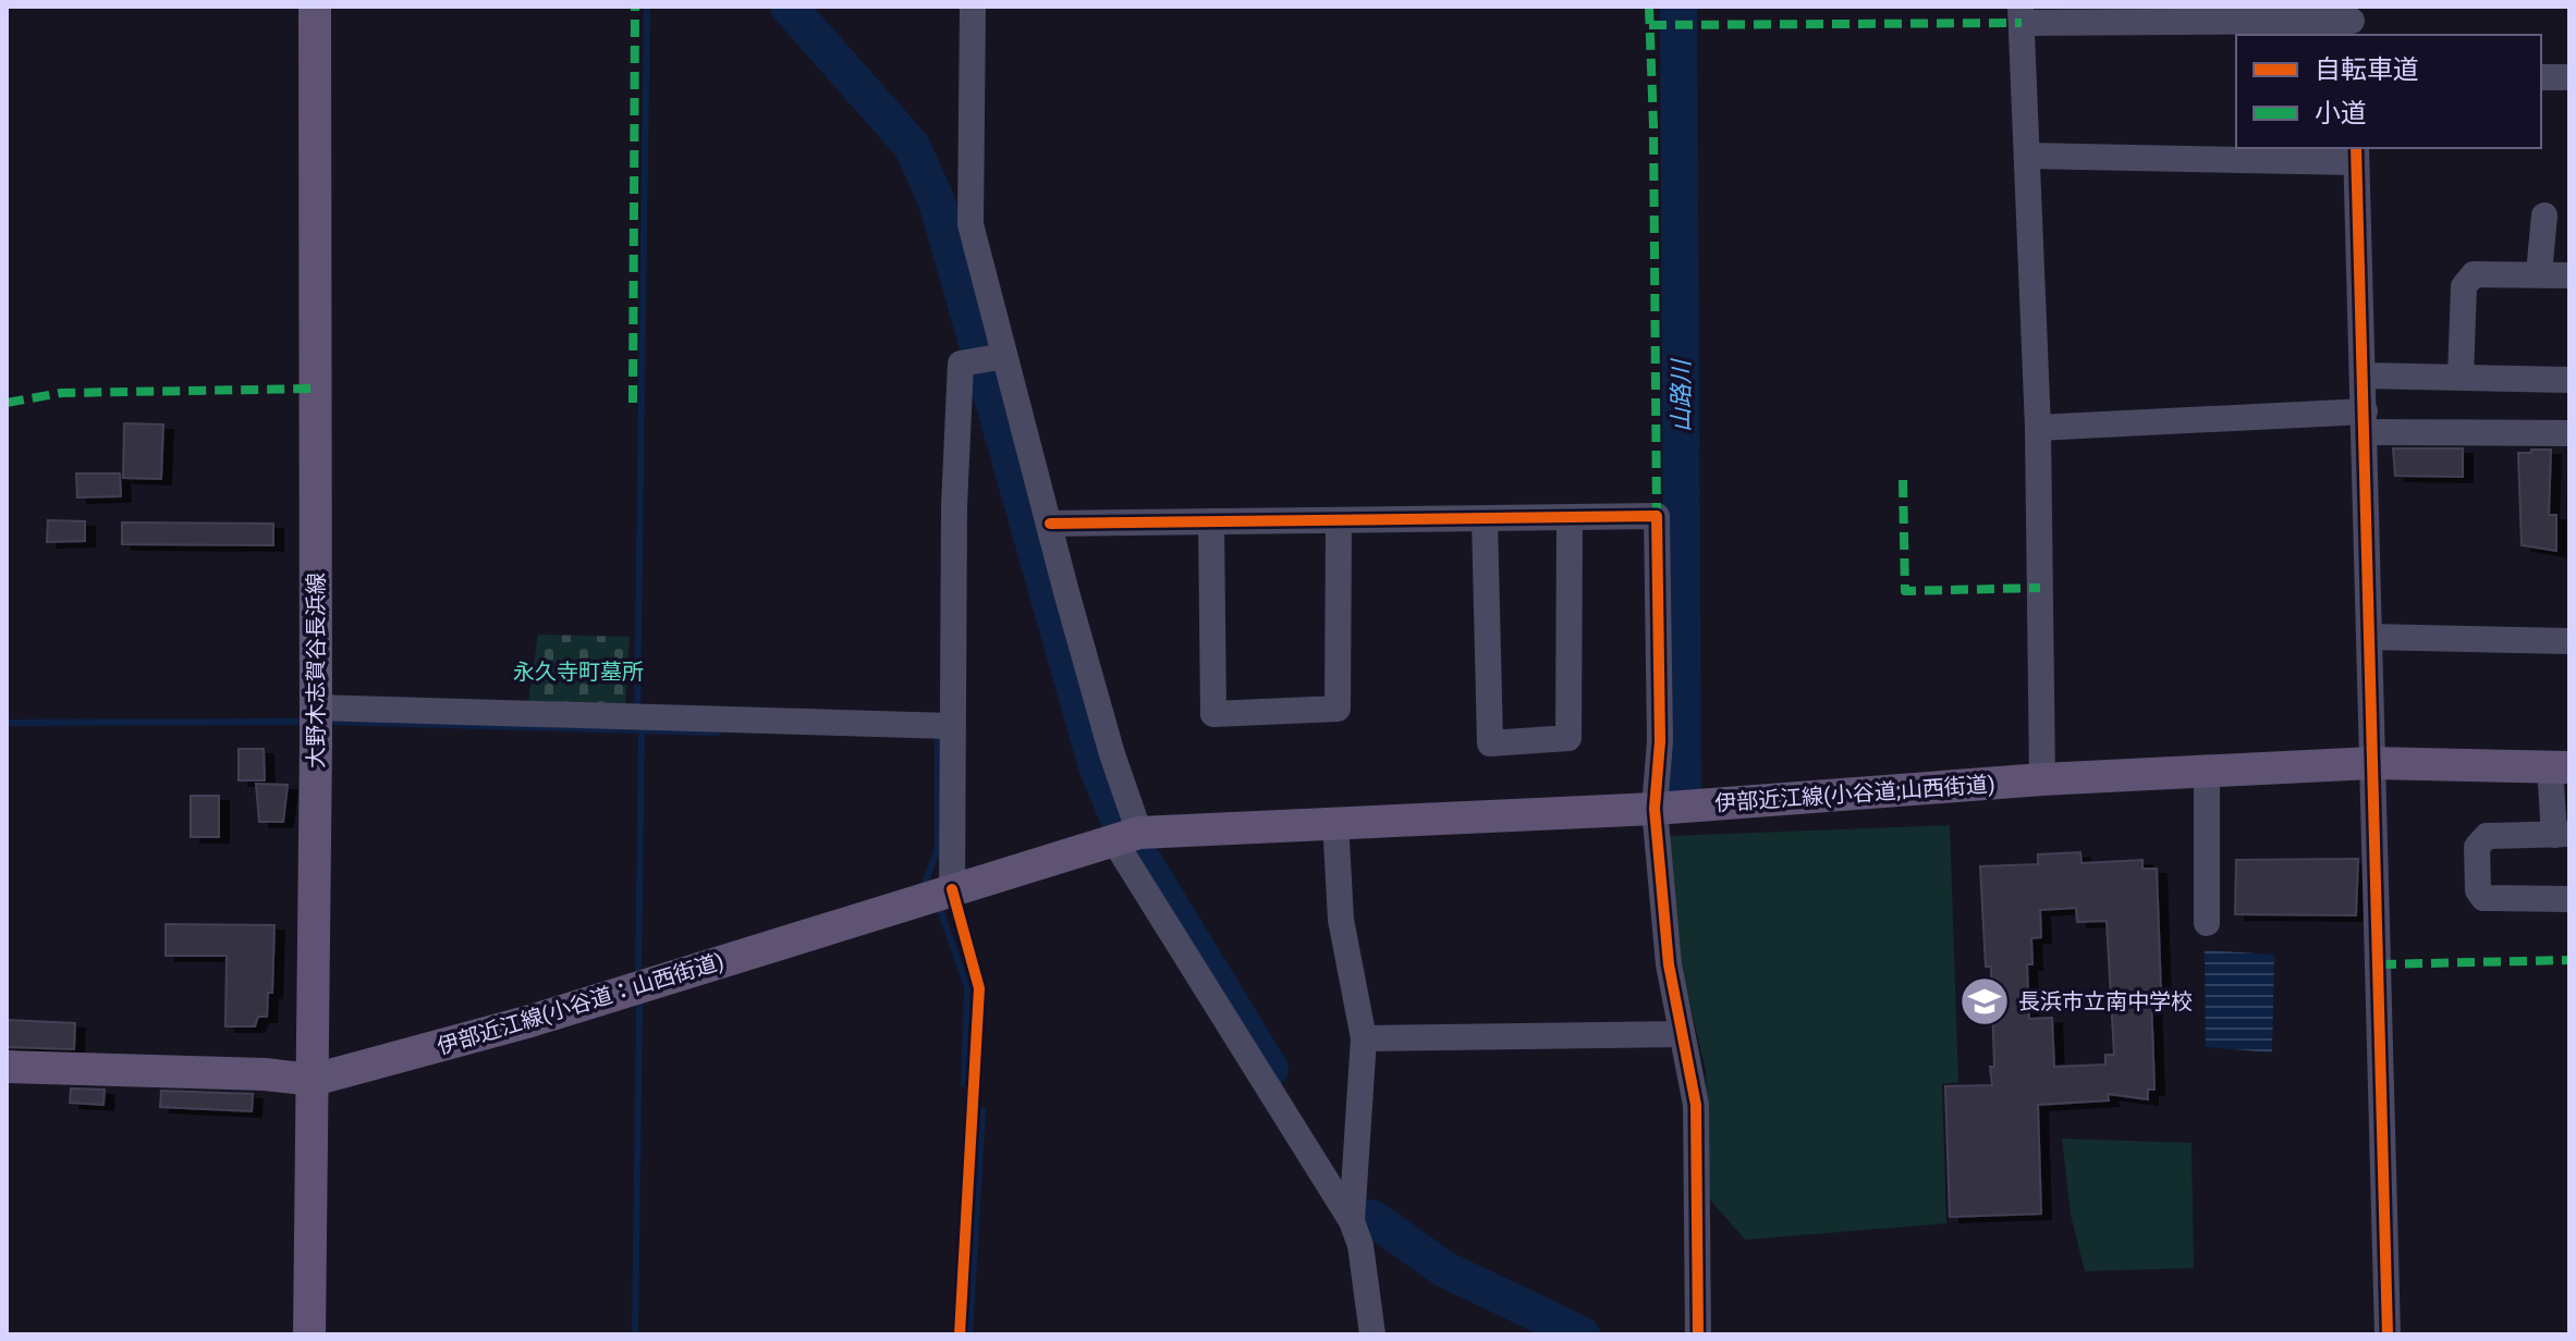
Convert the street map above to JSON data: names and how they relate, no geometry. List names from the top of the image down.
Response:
{
  "streets": {
    "main road": ["大野木志賀谷長浜線", "伊部近江線(小谷道;山西街道)", "伊部近江線(小谷道：山西街道)"]
  },
  "crossings": [
    ["大野木志賀谷長浜線", "伊部近江線(小谷道：山西街道)"],
    ["伊部近江線(小谷道;山西街道)", "伊部近江線(小谷道：山西街道)"]
  ],
  "water": ["山路川"],
  "parks": ["永久寺町墓所"],
  "places": {
    "school or university": ["長浜市立南中学校"]
  },
  "legend": ["自転車道", "小道"]
}
